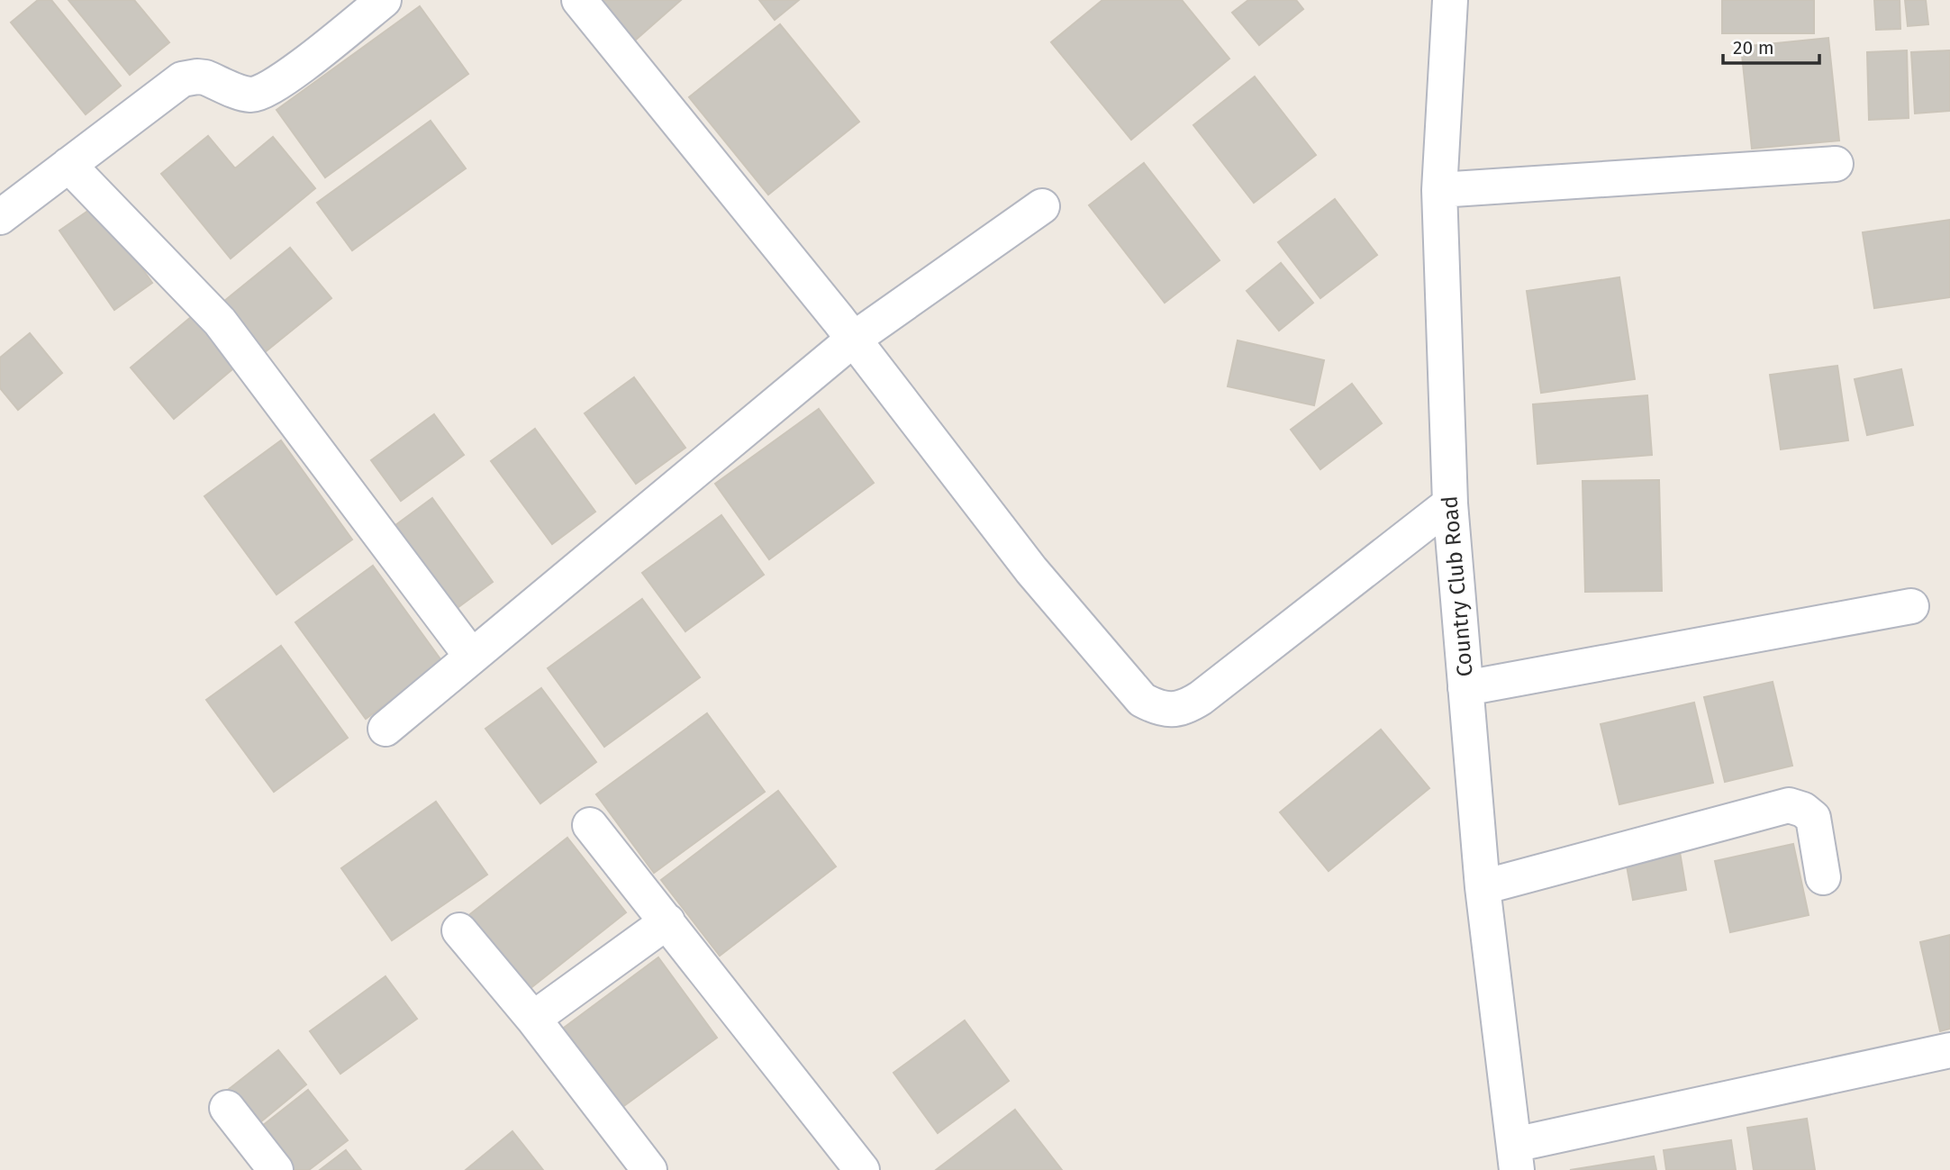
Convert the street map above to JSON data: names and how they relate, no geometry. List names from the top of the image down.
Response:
{
  "streets": {
    "street": ["Country Club Road"]
  },
  "scale_bar": "20 m"
}
